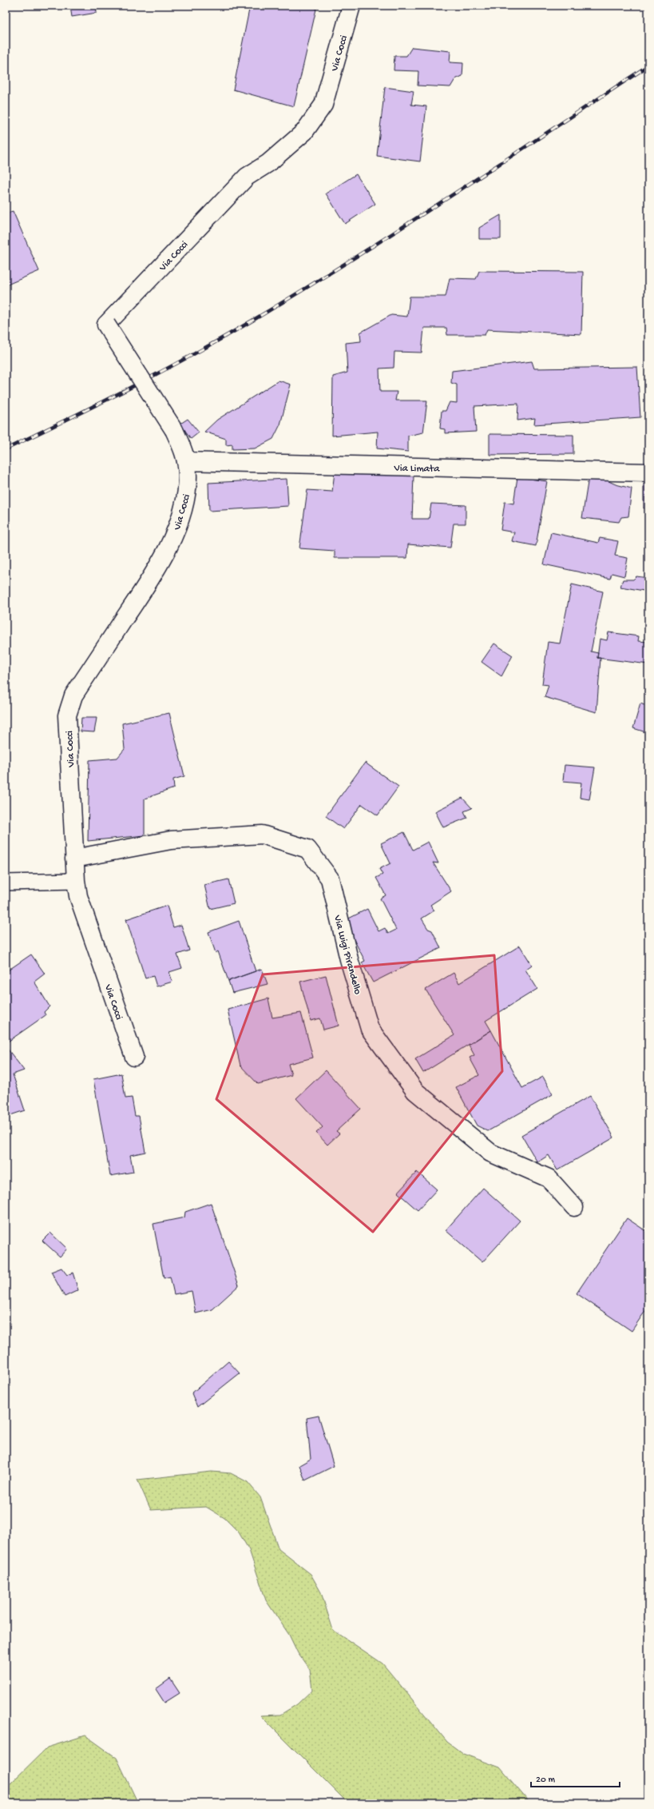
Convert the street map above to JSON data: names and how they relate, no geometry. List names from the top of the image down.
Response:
{
  "streets": {
    "street": ["Via Cocci", "Via Limata", "Via Luigi Pirandello"]
  },
  "crossings": [
    ["Via Cocci", "Via Limata"],
    ["Via Cocci", "Via Luigi Pirandello"]
  ],
  "scale_bar": "20 m"
}
